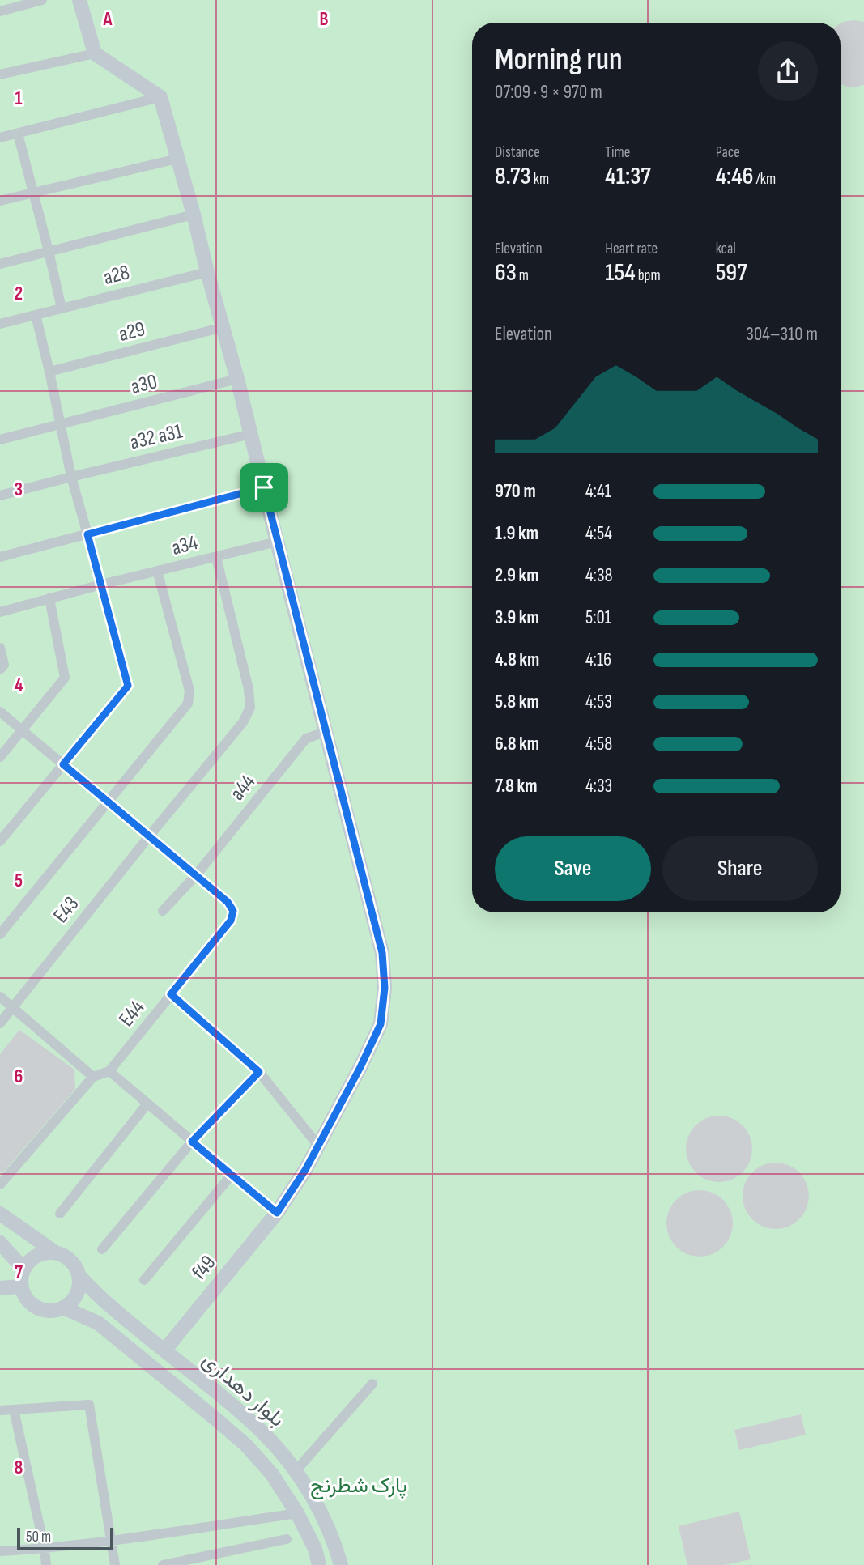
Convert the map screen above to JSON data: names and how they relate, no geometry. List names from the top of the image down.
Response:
{
  "streets": {
    "main road": ["f49", "بلوار دهداری"],
    "street": [
      "a28",
      "a29",
      "a30",
      "a32 a31",
      "a34",
      "a44",
      "E43",
      "E44"
    ]
  },
  "crossings": [
    ["a28", "f49"],
    ["a29", "f49"],
    ["a30", "f49"],
    ["a32 a31", "f49"],
    ["a34", "E43"],
    ["a34", "f49"],
    ["a44", "E44"],
    ["a44", "f49"],
    ["f49", "بلوار دهداری"]
  ],
  "parks": ["پارک شطرنج"],
  "scale_bar": "50 m",
  "page": {
    "heading": ["Morning run", "07:09 · 9 × 970 m"],
    "stats": [
      ["Distance", "8.73 km"],
      ["Time", "41:37"],
      ["Pace", "4:46 /km"],
      ["Elevation", "63 m"],
      ["Heart rate", "154 bpm"],
      ["kcal", "597"]
    ],
    "chart": ["Elevation", "304–310 m"],
    "list": [
      {
        "name": "970 m",
        "note": "4:41"
      },
      {
        "name": "1.9 km",
        "note": "4:54"
      },
      {
        "name": "2.9 km",
        "note": "4:38"
      },
      {
        "name": "3.9 km",
        "note": "5:01"
      },
      {
        "name": "4.8 km",
        "note": "4:16"
      },
      {
        "name": "5.8 km",
        "note": "4:53"
      },
      {
        "name": "6.8 km",
        "note": "4:58"
      },
      {
        "name": "7.8 km",
        "note": "4:33"
      }
    ],
    "buttons": ["Save", "Share"],
    "scale": "50 m"
  },
  "grid": {
    "columns": ["A", "B"],
    "rows": [
      "1",
      "2",
      "3",
      "4",
      "5",
      "6",
      "7",
      "8"
    ]
  }
}
